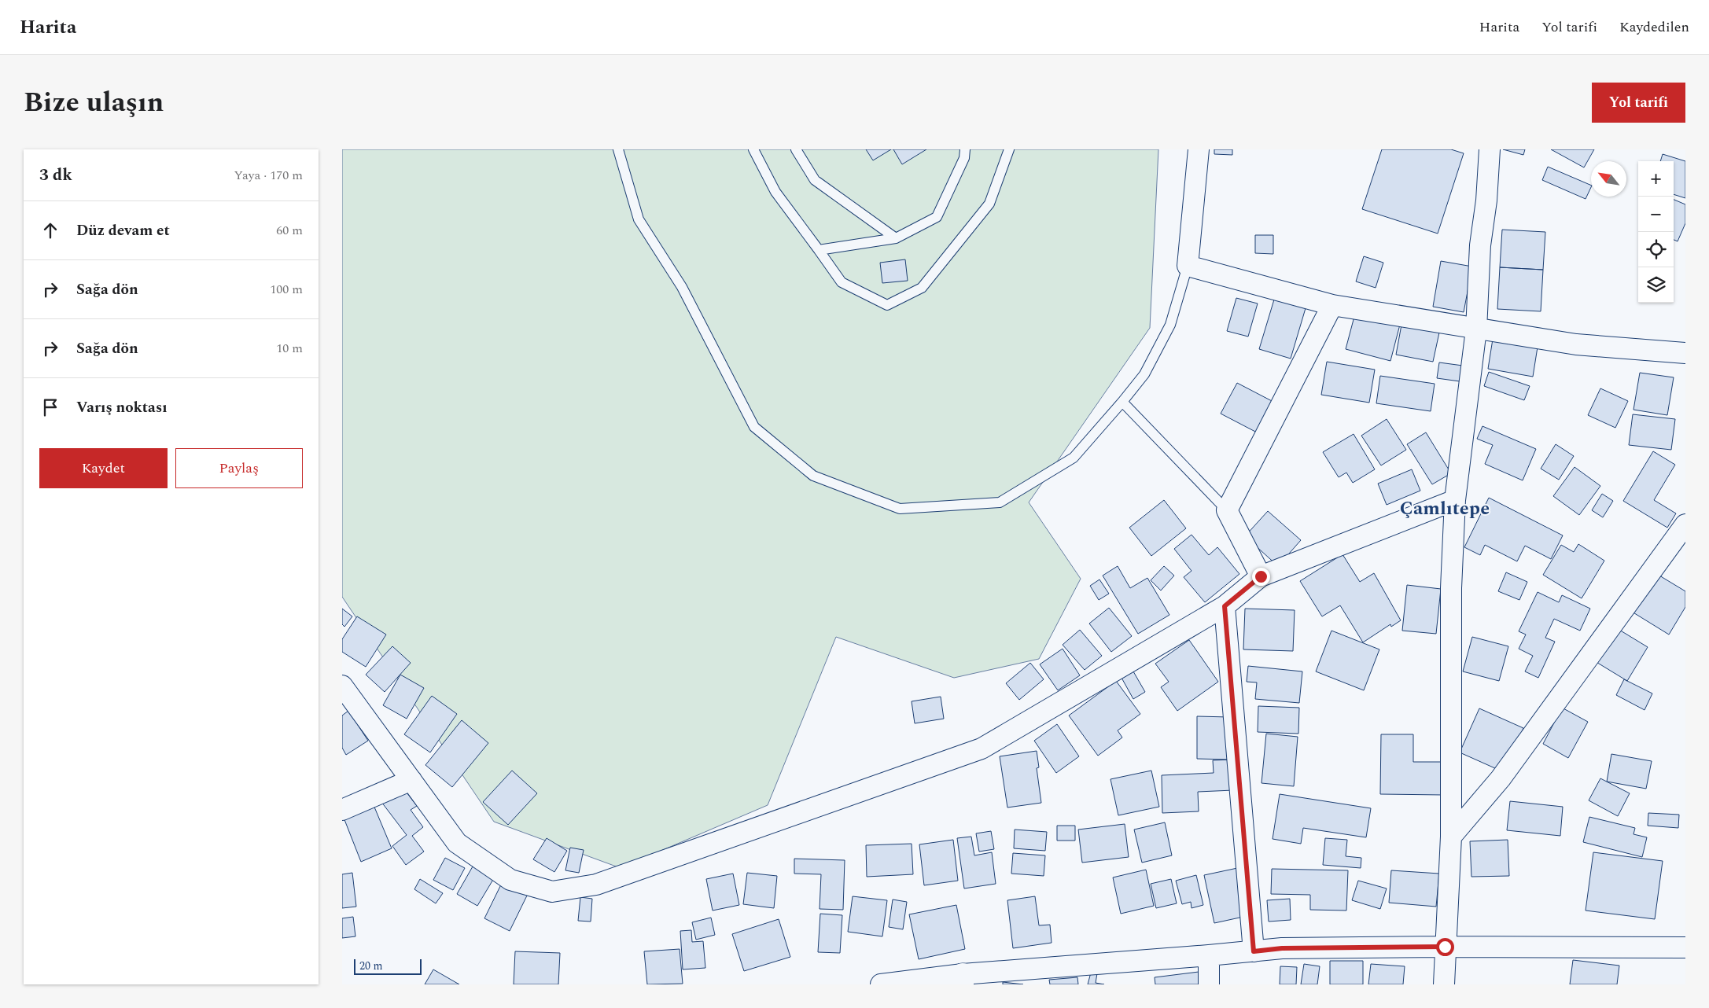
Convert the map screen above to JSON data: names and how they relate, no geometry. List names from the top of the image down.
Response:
{
  "districts": ["Çamlıtepe"],
  "scale_bar": "20 m",
  "north": "top left",
  "page": {
    "header": "Harita",
    "nav": ["Harita", "Yol tarifi", "Kaydedilen"],
    "title": "Bize ulaşın",
    "buttons": [
      "Yol tarifi",
      ["Kaydet", "Paylaş"]
    ],
    "heading": ["3 dk", "Yaya · 170 m"],
    "map_buttons": ["+", "−"],
    "list": [
      ["Düz devam et", "60 m"],
      ["Sağa dön", "100 m"],
      ["Sağa dön", "10 m"],
      "Varış noktası"
    ],
    "scale": "20 m"
  }
}
